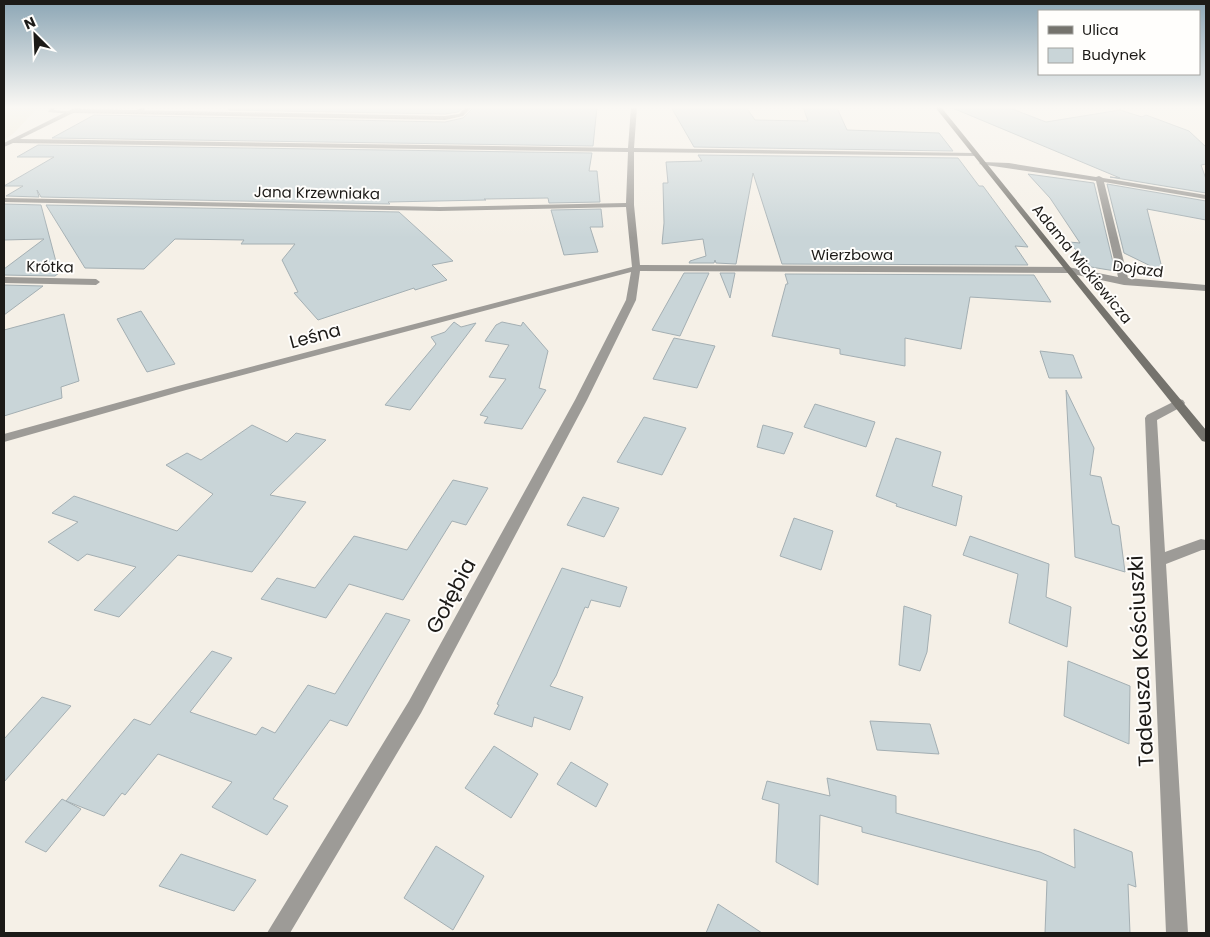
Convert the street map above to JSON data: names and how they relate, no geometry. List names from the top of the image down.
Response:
{
  "streets": {
    "main road": ["Adama Mickiewicza"],
    "street": [
      "Jana Krzewniaka",
      "Wierzbowa",
      "Krótka",
      "Dojazd",
      "Leśna",
      "Gołębia",
      "Tadeusza Kościuszki"
    ]
  },
  "crossings": [
    ["Jana Krzewniaka", "Gołębia"],
    ["Wierzbowa", "Adama Mickiewicza"],
    ["Wierzbowa", "Dojazd"],
    ["Wierzbowa", "Leśna"],
    ["Wierzbowa", "Gołębia"],
    ["Adama Mickiewicza", "Dojazd"],
    ["Adama Mickiewicza", "Tadeusza Kościuszki"],
    ["Leśna", "Gołębia"]
  ],
  "legend": ["Ulica", "Budynek"],
  "north": "top left"
}
